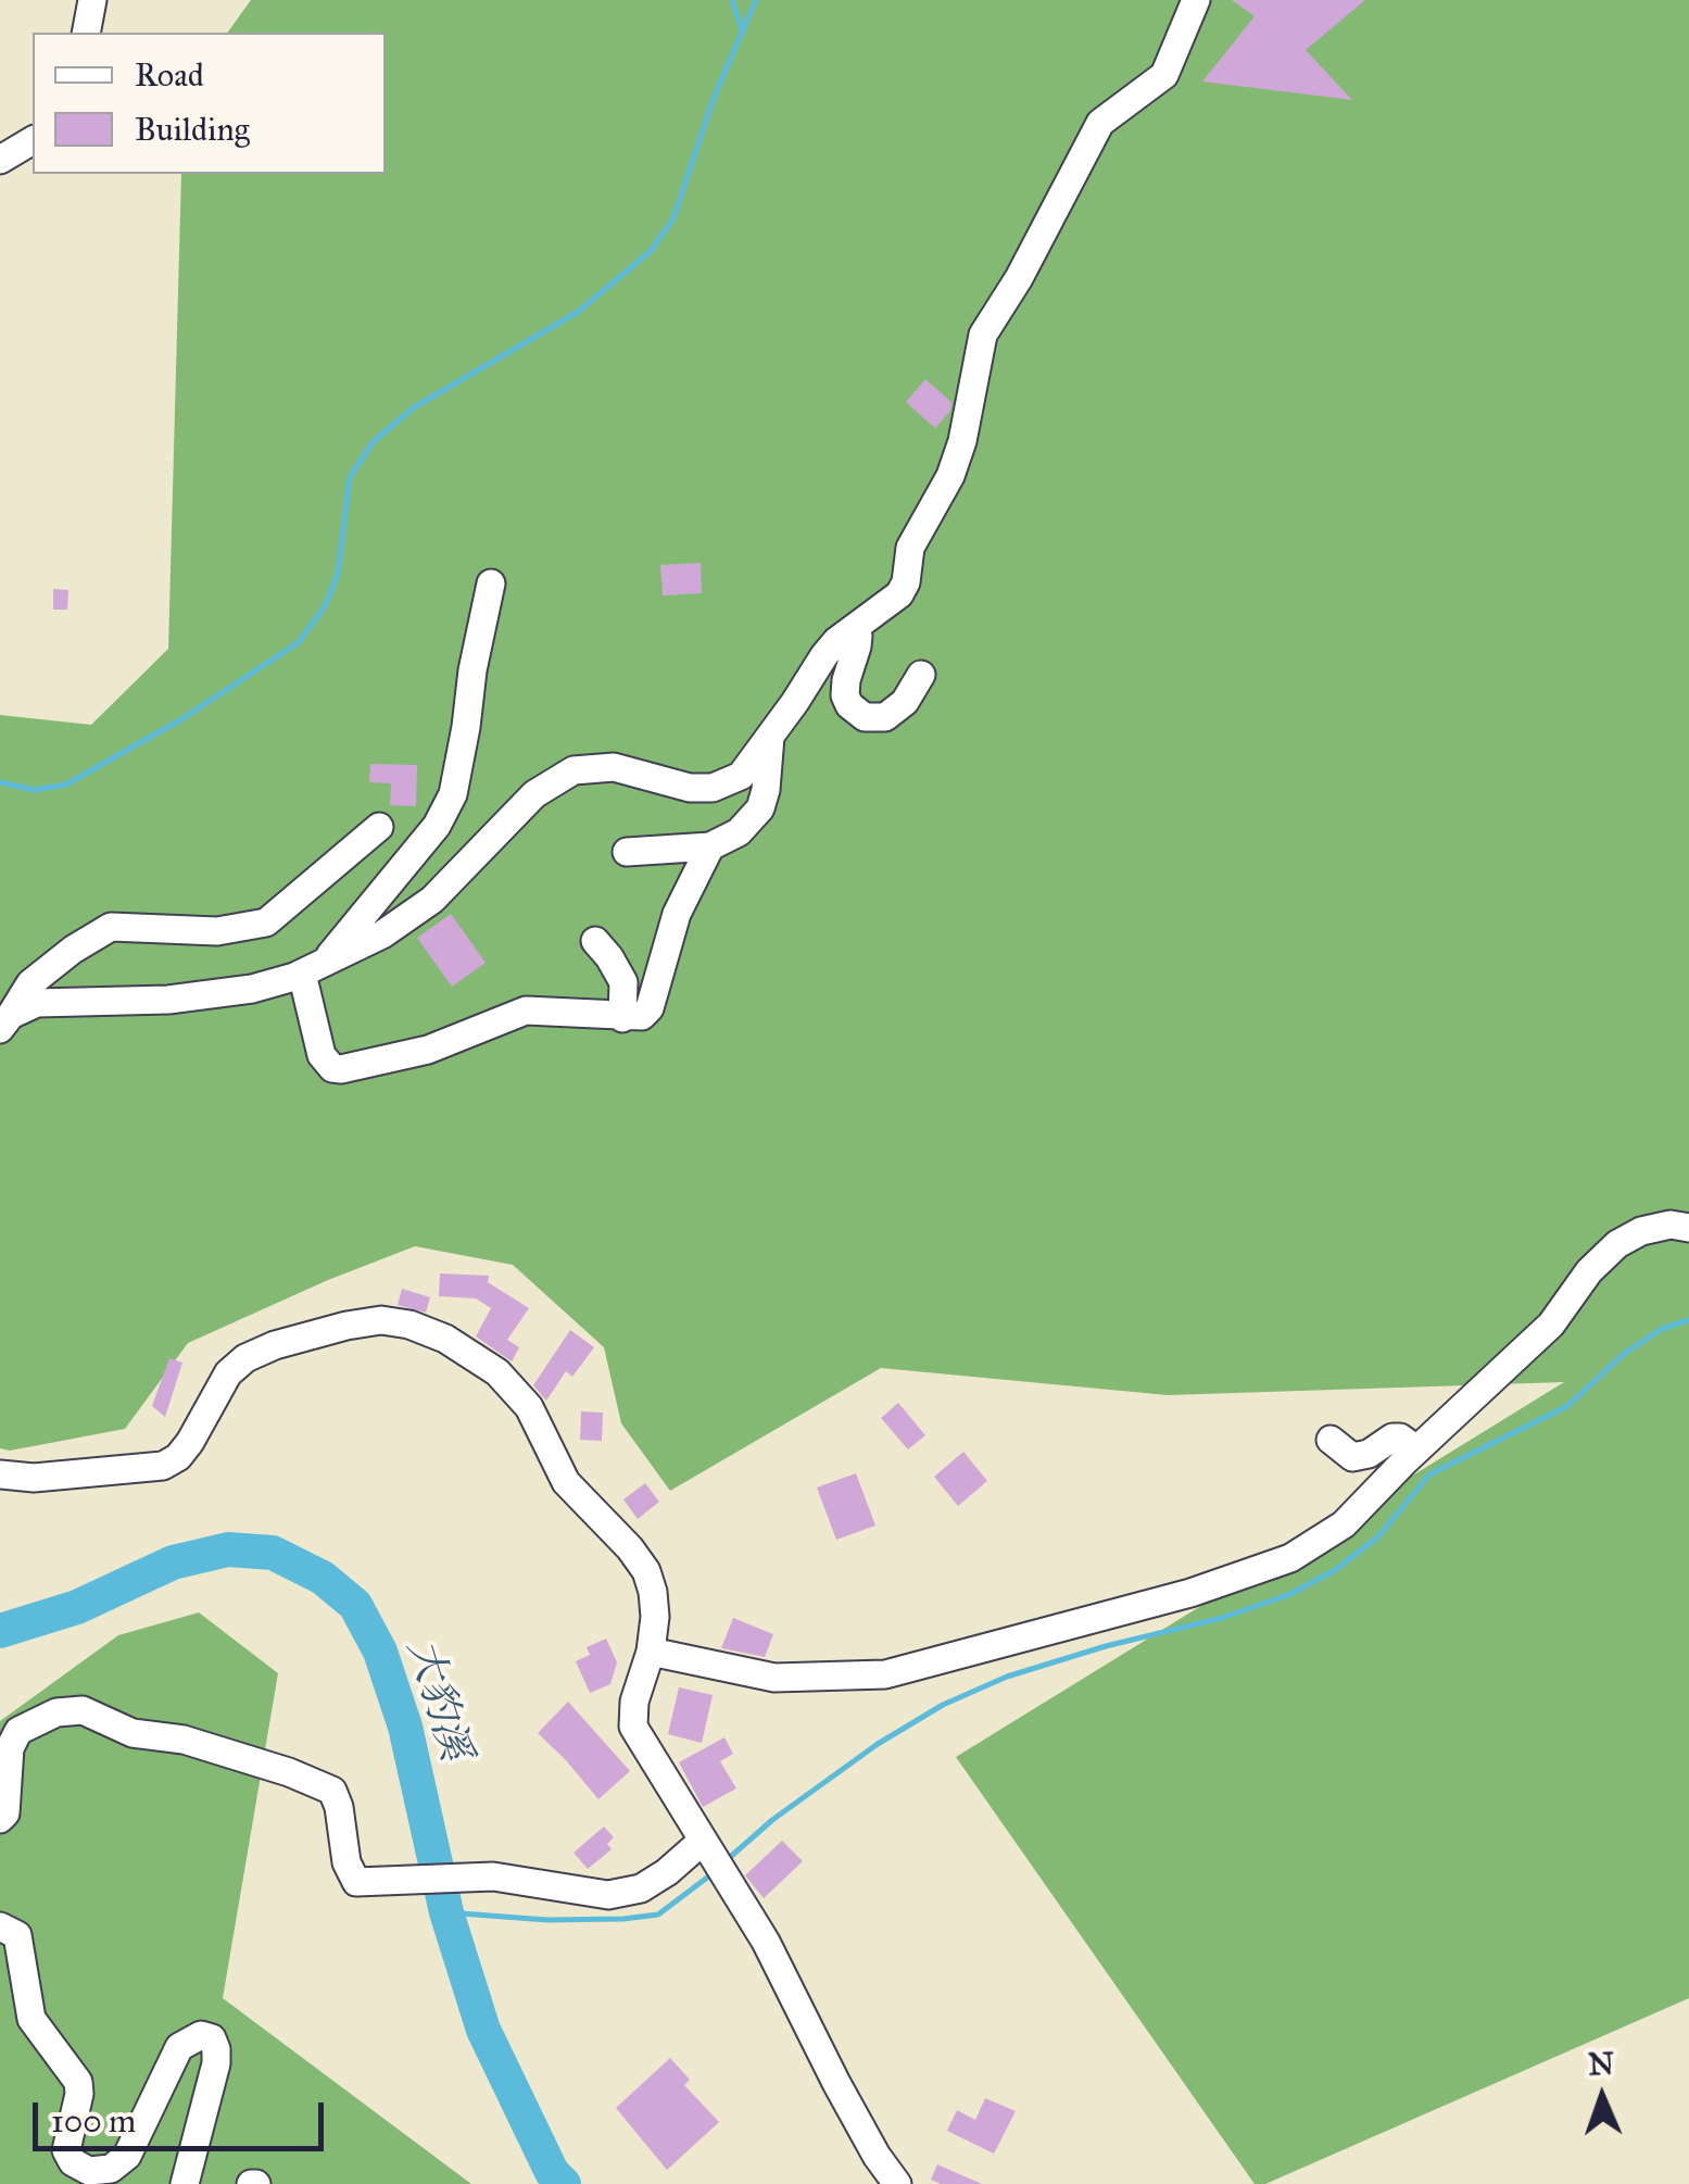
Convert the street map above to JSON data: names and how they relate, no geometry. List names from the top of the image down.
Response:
{
  "water": ["大豹溪"],
  "legend": ["Road", "Building"],
  "scale_bar": "100 m",
  "north": "top"
}
